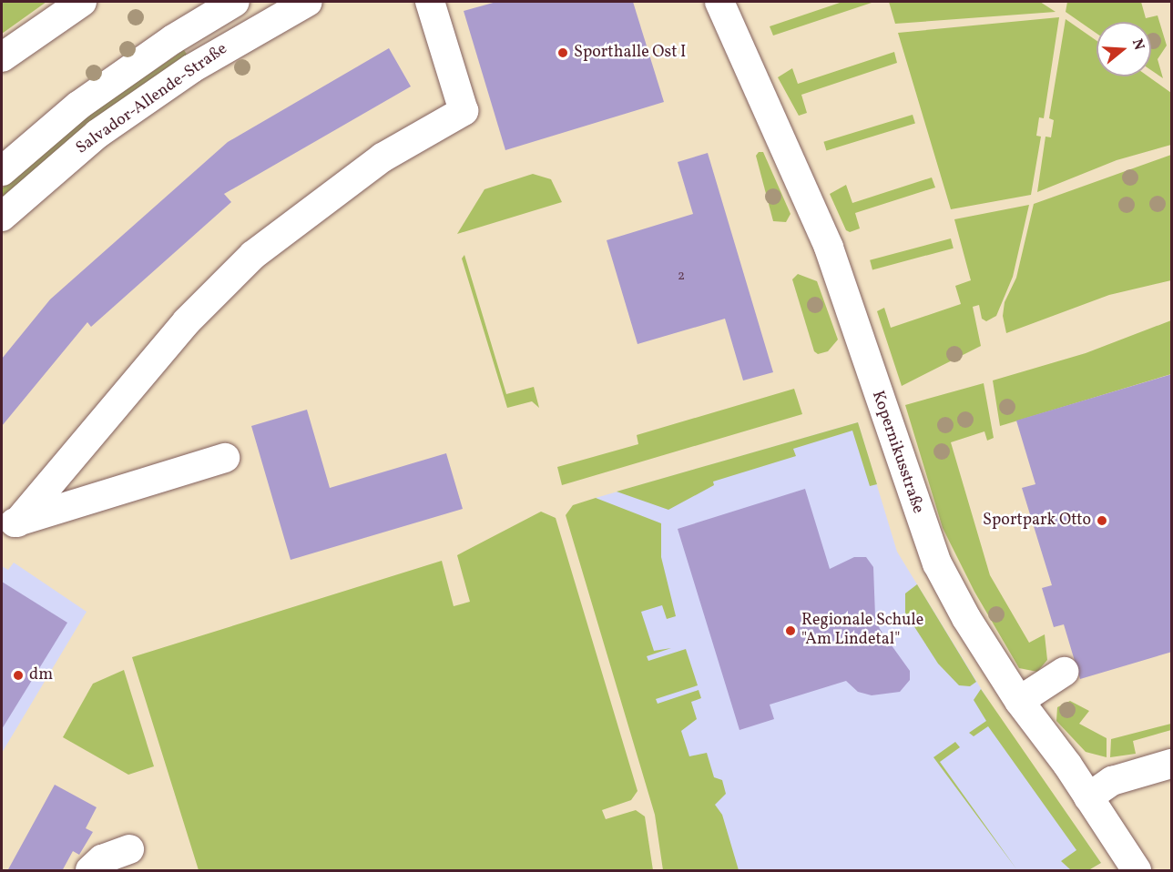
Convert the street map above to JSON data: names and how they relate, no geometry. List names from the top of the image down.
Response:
{
  "streets": {
    "street": ["Salvador-Allende-Straße", "Kopernikusstraße"]
  },
  "places": [
    "Sporthalle Ost I",
    "Sportpark Otto",
    "Regionale Schule \"Am Lindetal\"",
    "dm"
  ],
  "house_numbers": ["2"],
  "north": "right"
}
